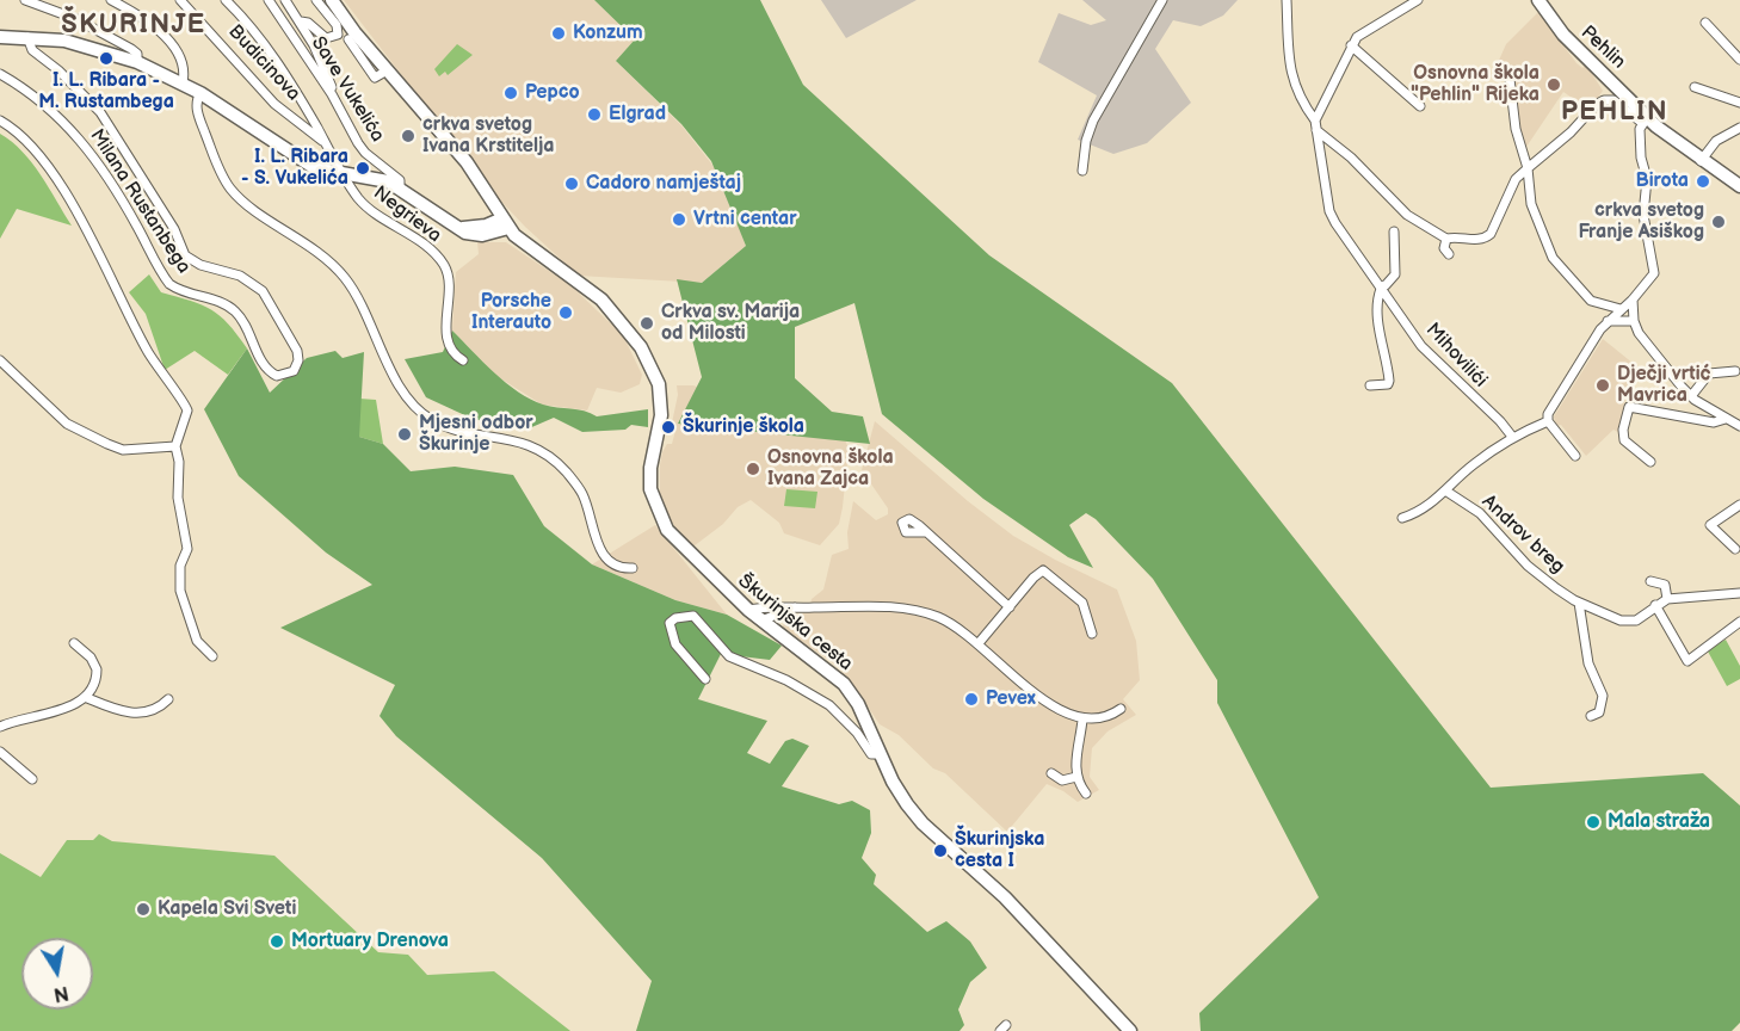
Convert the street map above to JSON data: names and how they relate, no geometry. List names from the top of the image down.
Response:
{
  "streets": {
    "street": [
      "Pehlin",
      "Budicinova",
      "Save Vukelića",
      "Milana Rustanbega",
      "Negrieva",
      "Mihovilići",
      "Androv breg",
      "Škurinjska cesta"
    ]
  },
  "districts": ["ŠKURINJE", "PEHLIN"],
  "places": [
    "Konzum",
    "I. L. Ribara - M. Rustambega",
    "Osnovna škola \"Pehlin\" Rijeka",
    "Pepco",
    "Elgrad",
    "crkva svetog Ivana Krstitelja",
    "I. L. Ribara - S. Vukelića",
    "Birota",
    "Cadoro namještaj",
    "Vrtni centar",
    "crkva svetog Franje Asiškog",
    "Porsche Interauto",
    "Crkva sv. Marija od Milosti",
    "Dječji vrtić Mavrica",
    "Škurinje škola",
    "Mjesni odbor Škurinje",
    "Osnovna škola Ivana Zajca",
    "Pevex",
    "Mala straža",
    "Škurinjska cesta I",
    "Kapela Svi Sveti",
    "Mortuary Drenova"
  ],
  "north": "bottom"
}
